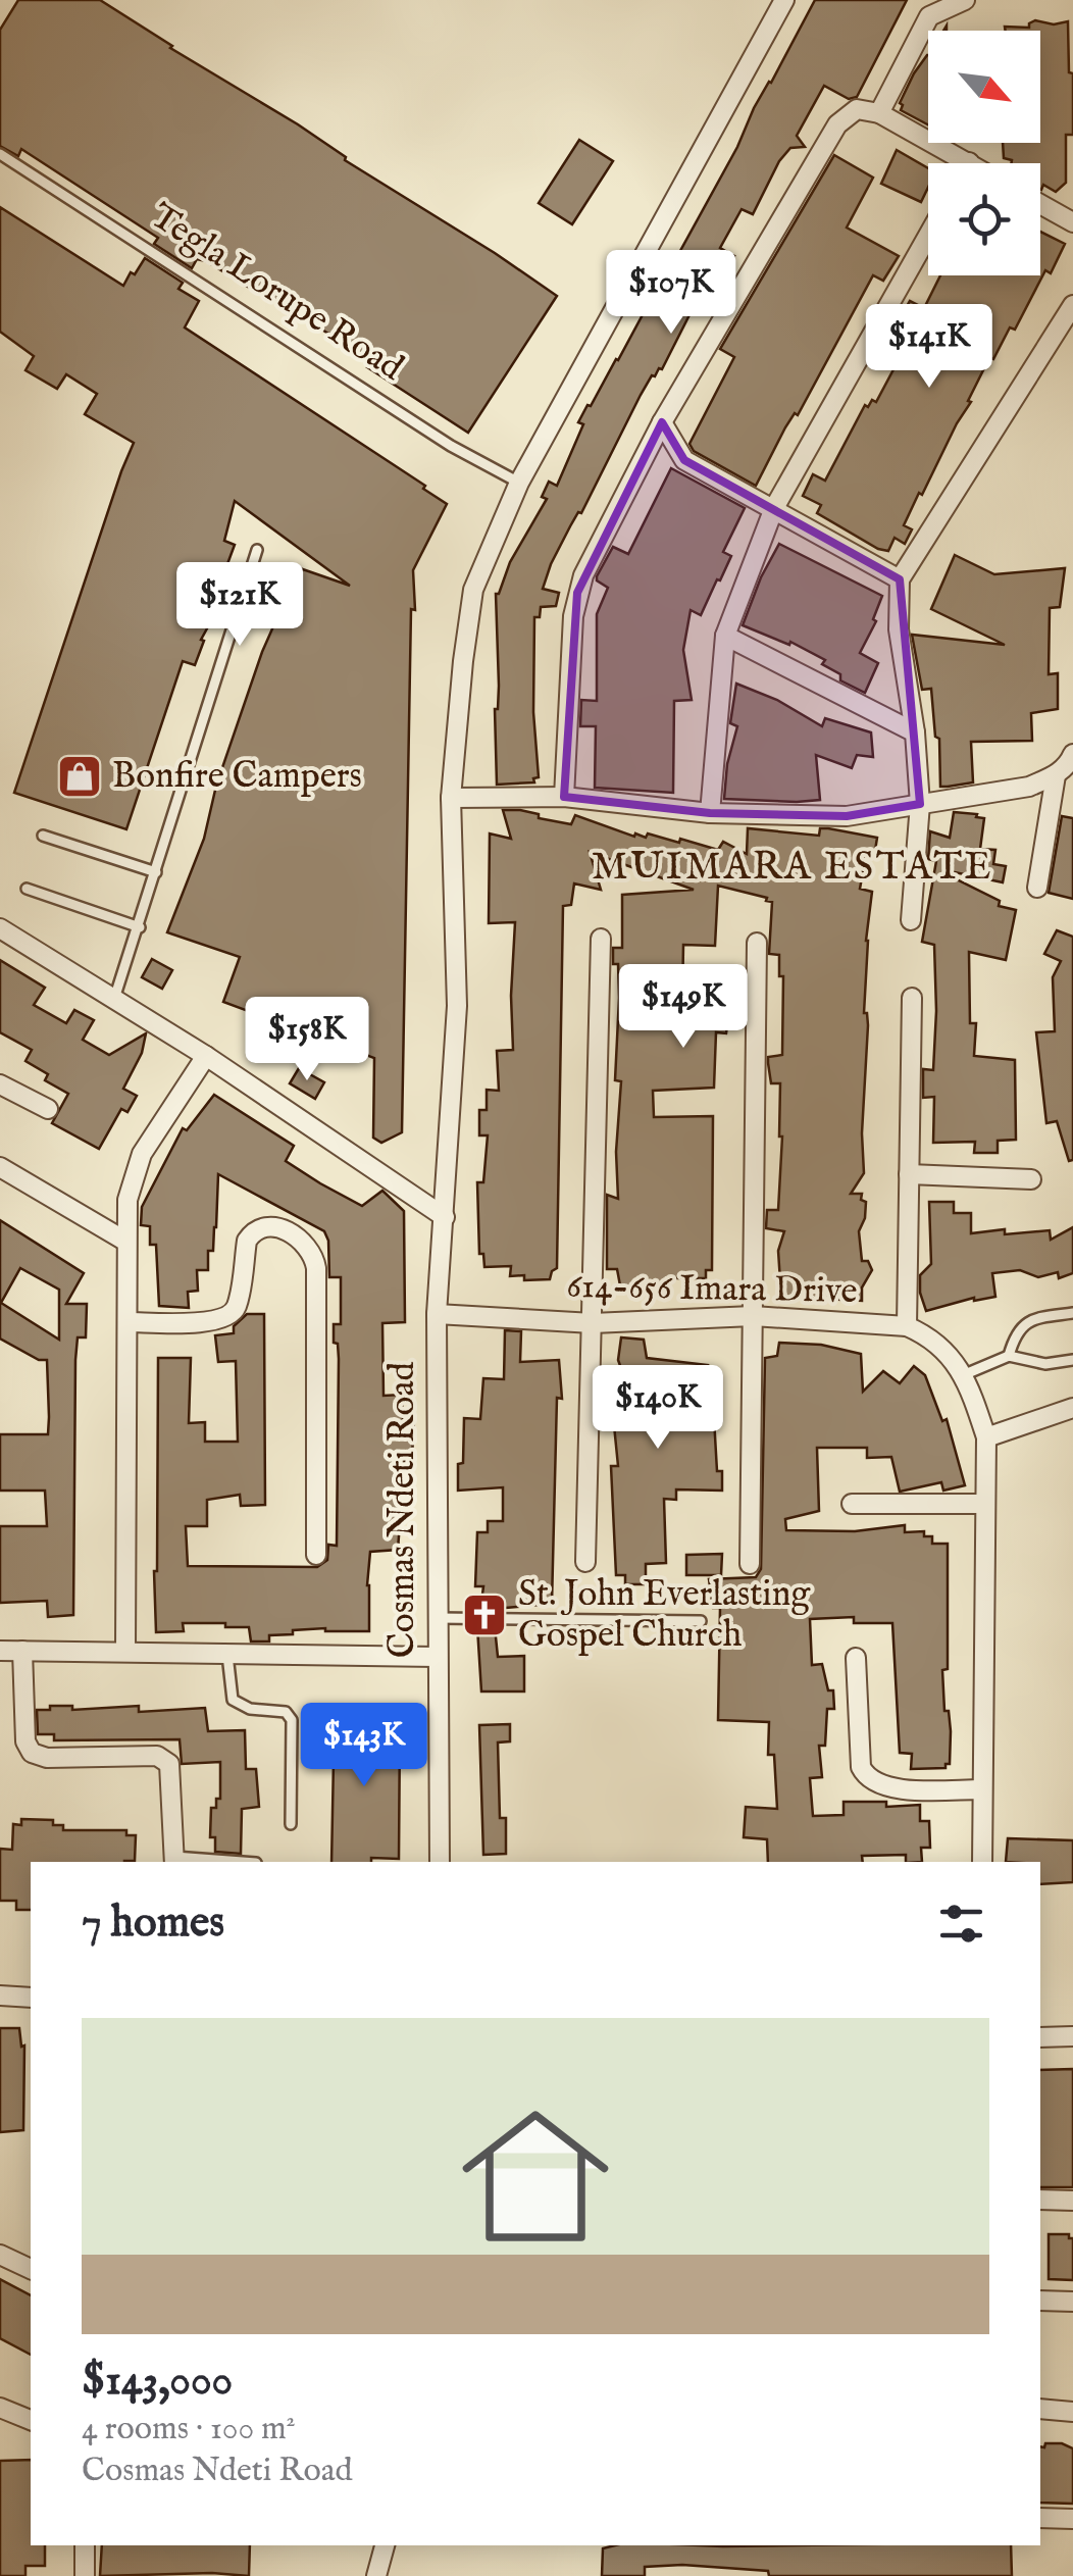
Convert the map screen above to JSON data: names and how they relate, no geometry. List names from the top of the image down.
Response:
{
  "streets": {
    "street": ["614-656 Imara Drive", "Cosmas Ndeti Road"],
    "lane": ["Tegla Lorupe Road"]
  },
  "crossings": [
    ["Tegla Lorupe Road", "Cosmas Ndeti Road"],
    ["614-656 Imara Drive", "Cosmas Ndeti Road"]
  ],
  "districts": ["MUIMARA ESTATE"],
  "places": {
    "shop": ["Bonfire Campers"],
    "church": ["St. John Everlasting Gospel Church"]
  },
  "north": "bottom right",
  "page": {
    "price": [
      "$107K",
      "$141K",
      "$121K",
      "$149K",
      "$158K",
      "$140K",
      "$143K"
    ],
    "heading": "7 homes",
    "list": [
      {
        "name": "$143,000",
        "note": "4 rooms · 100 m² · Cosmas Ndeti Road"
      }
    ]
  }
}
